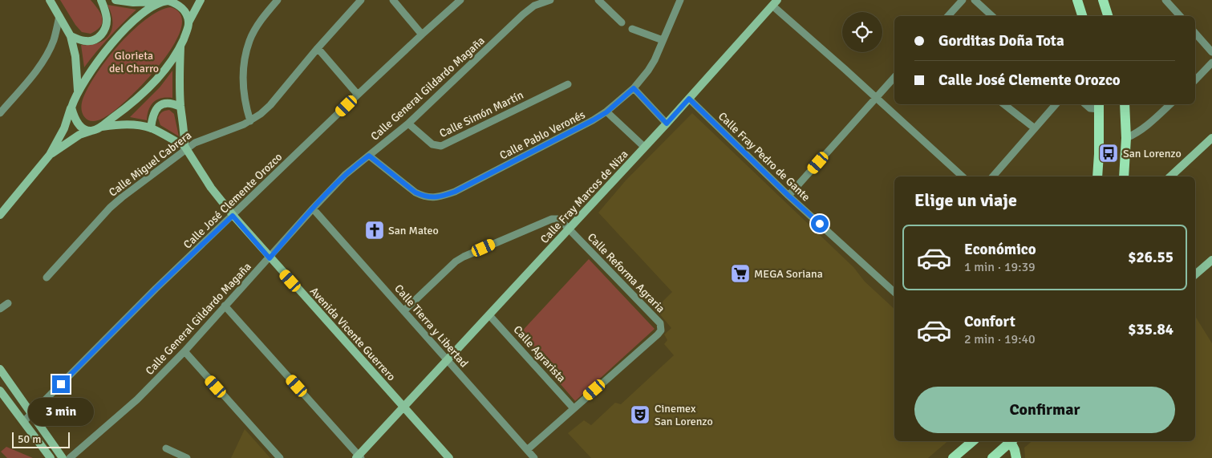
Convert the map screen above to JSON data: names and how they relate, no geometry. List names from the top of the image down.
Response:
{
  "streets": {
    "street": [
      "Calle General Gildardo Magaña",
      "Calle Simón Martín",
      "Calle Pablo Veronés",
      "Calle Fray Pedro de Gante",
      "Calle Miguel Cabrera",
      "Calle Fray Marcos de Niza",
      "Calle José Clemente Orozco",
      "Calle Reforma Agraria",
      "Calle Tierra y Libertad",
      "Avenida Vicente Guerrero",
      "Calle Agrarista"
    ]
  },
  "crossings": [
    ["Calle General Gildardo Magaña", "Calle Simón Martín"],
    ["Calle General Gildardo Magaña", "Calle Pablo Veronés"],
    ["Calle General Gildardo Magaña", "Calle Tierra y Libertad"],
    ["Calle General Gildardo Magaña", "Avenida Vicente Guerrero"],
    ["Calle Fray Pedro de Gante", "Calle Fray Marcos de Niza"],
    ["Calle Miguel Cabrera", "Avenida Vicente Guerrero"],
    ["Calle Fray Marcos de Niza", "Calle Reforma Agraria"],
    ["Calle Fray Marcos de Niza", "Calle Tierra y Libertad"],
    ["Calle Fray Marcos de Niza", "Avenida Vicente Guerrero"],
    ["Calle Fray Marcos de Niza", "Calle Agrarista"],
    ["Calle José Clemente Orozco", "Avenida Vicente Guerrero"],
    ["Calle Reforma Agraria", "Calle Agrarista"]
  ],
  "parks": ["Glorieta del Charro"],
  "places": {
    "bus stop": ["San Lorenzo"],
    "church": ["San Mateo"],
    "supermarket": ["MEGA Soriana"],
    "theatre": ["Cinemex San Lorenzo"]
  },
  "scale_bar": "50 m",
  "page": {
    "banner": ["Gorditas Doña Tota", "Calle José Clemente Orozco"],
    "heading": "Elige un viaje",
    "list": [
      {
        "name": "Económico",
        "note": "1 min · 19:39",
        "value": "$26.55"
      },
      {
        "name": "Confort",
        "note": "2 min · 19:40",
        "value": "$35.84"
      }
    ],
    "buttons": "Confirmar",
    "bubble": "3 min",
    "scale": "50 m"
  }
}
